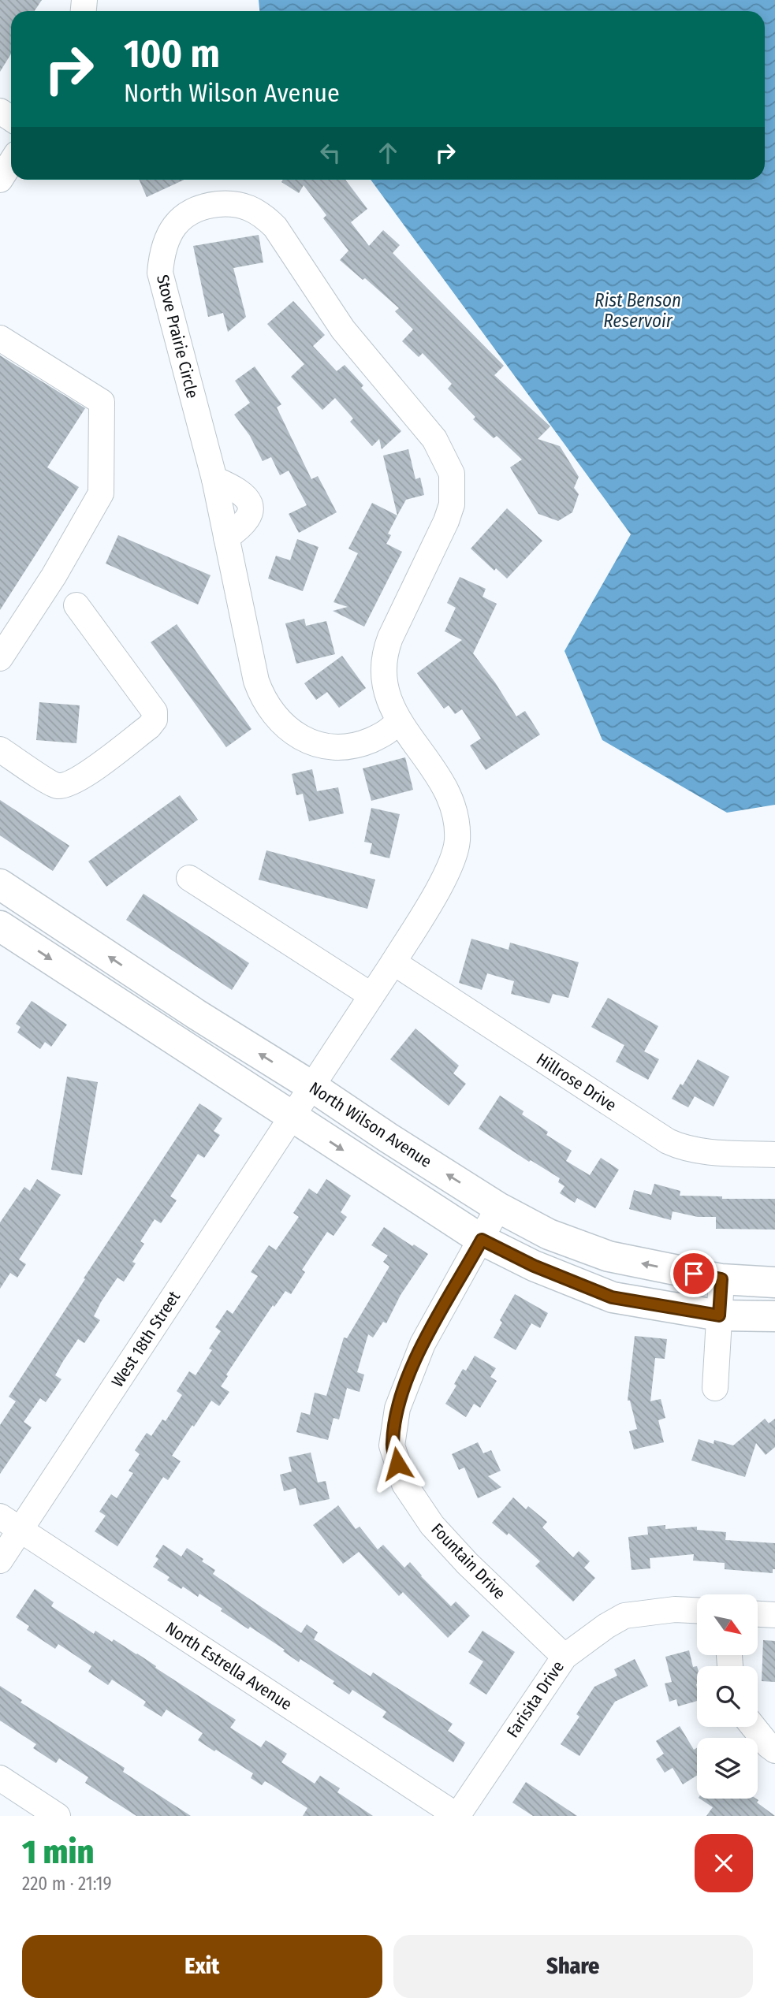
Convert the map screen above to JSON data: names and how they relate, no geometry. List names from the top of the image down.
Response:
{
  "streets": {
    "main road": ["North Wilson Avenue"],
    "street": [
      "Stove Prairie Circle",
      "Hillrose Drive",
      "West 18th Street",
      "Fountain Drive",
      "North Estrella Avenue",
      "Farisita Drive"
    ]
  },
  "crossings": [
    ["Stove Prairie Circle", "Hillrose Drive"],
    ["North Wilson Avenue", "West 18th Street"],
    ["North Wilson Avenue", "Fountain Drive"],
    ["West 18th Street", "North Estrella Avenue"],
    ["Fountain Drive", "Farisita Drive"],
    ["North Estrella Avenue", "Farisita Drive"]
  ],
  "water": ["Rist Benson Reservoir"],
  "north": "bottom right",
  "page": {
    "turn": ["100 m", "North Wilson Avenue"],
    "heading": ["1 min", "220 m · 21:19"],
    "buttons": ["Exit", "Share"]
  }
}
